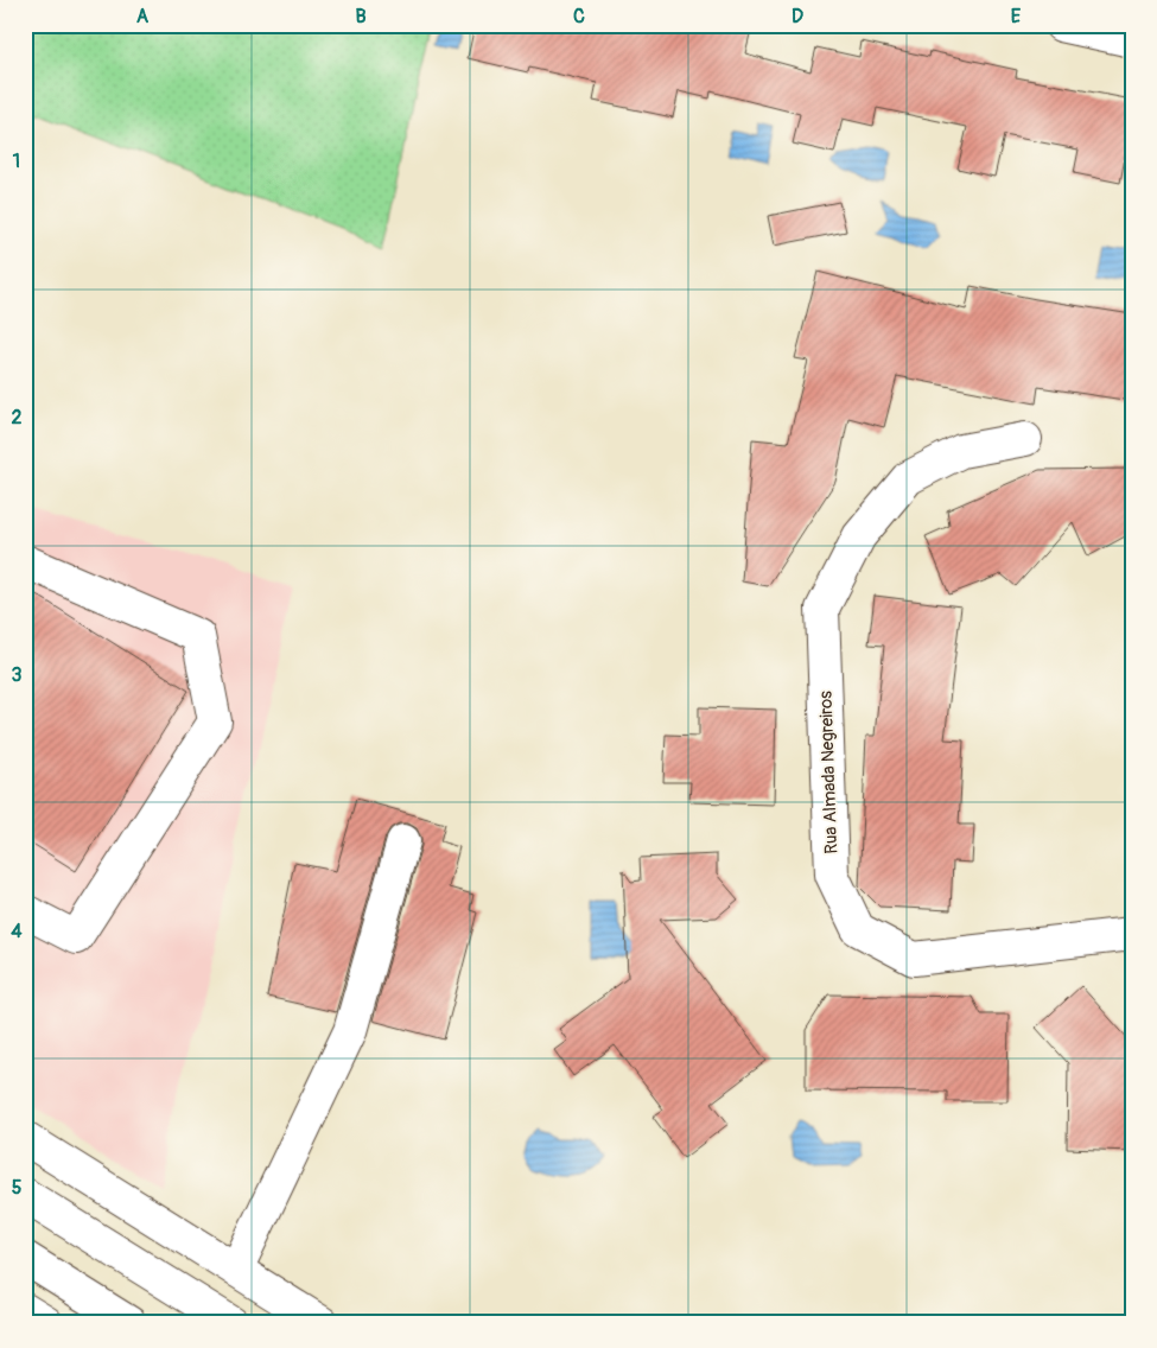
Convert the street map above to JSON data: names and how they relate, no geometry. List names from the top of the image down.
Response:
{
  "streets": {
    "street": ["Rua Almada Negreiros"]
  },
  "grid": {
    "columns": [
      "A",
      "B",
      "C",
      "D",
      "E"
    ],
    "rows": [
      "1",
      "2",
      "3",
      "4",
      "5"
    ]
  }
}
